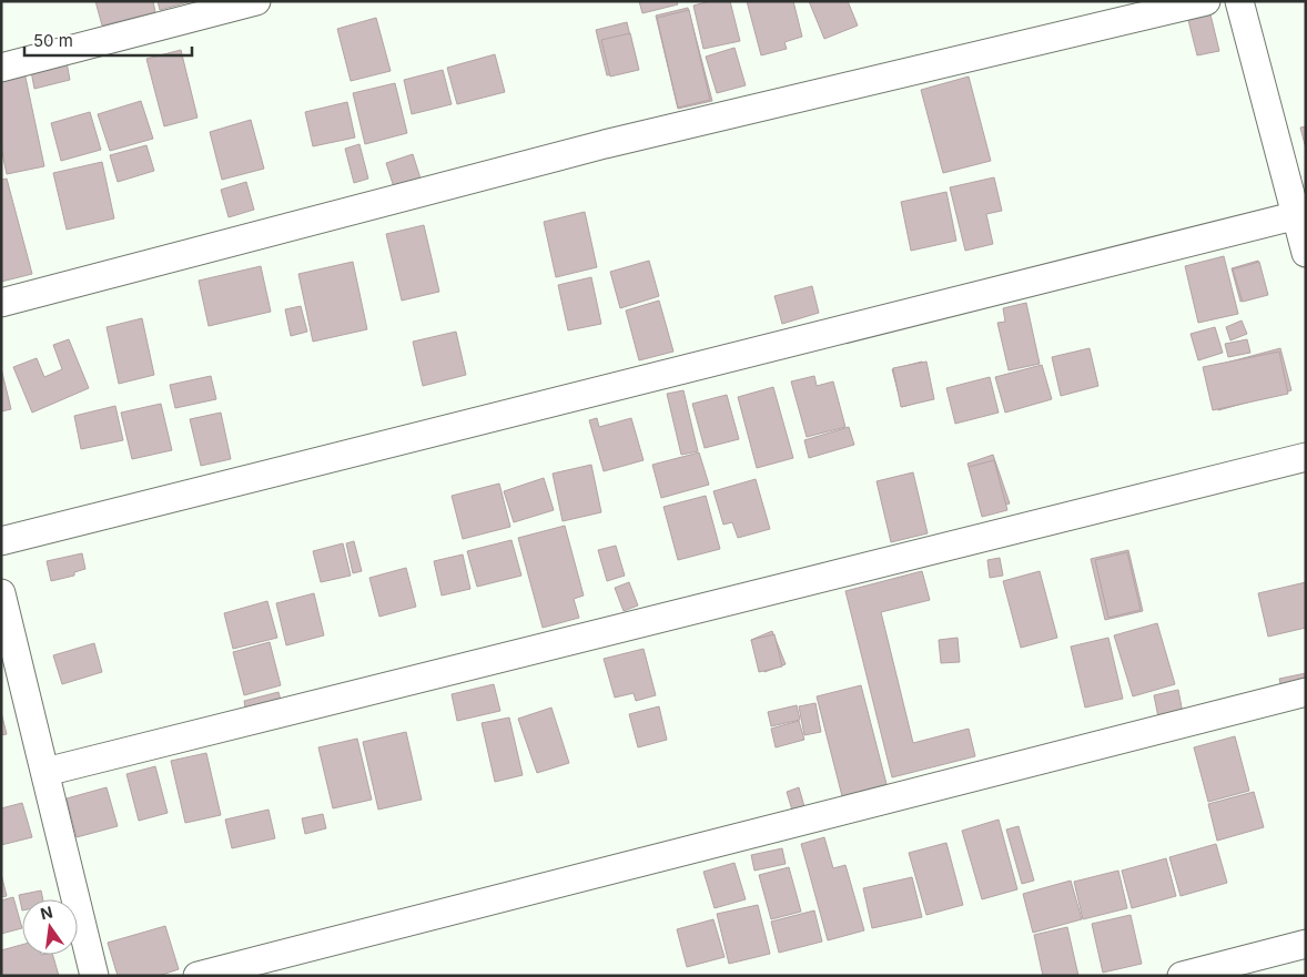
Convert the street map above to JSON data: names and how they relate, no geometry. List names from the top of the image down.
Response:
{
  "scale_bar": "50 m",
  "north": "top"
}
